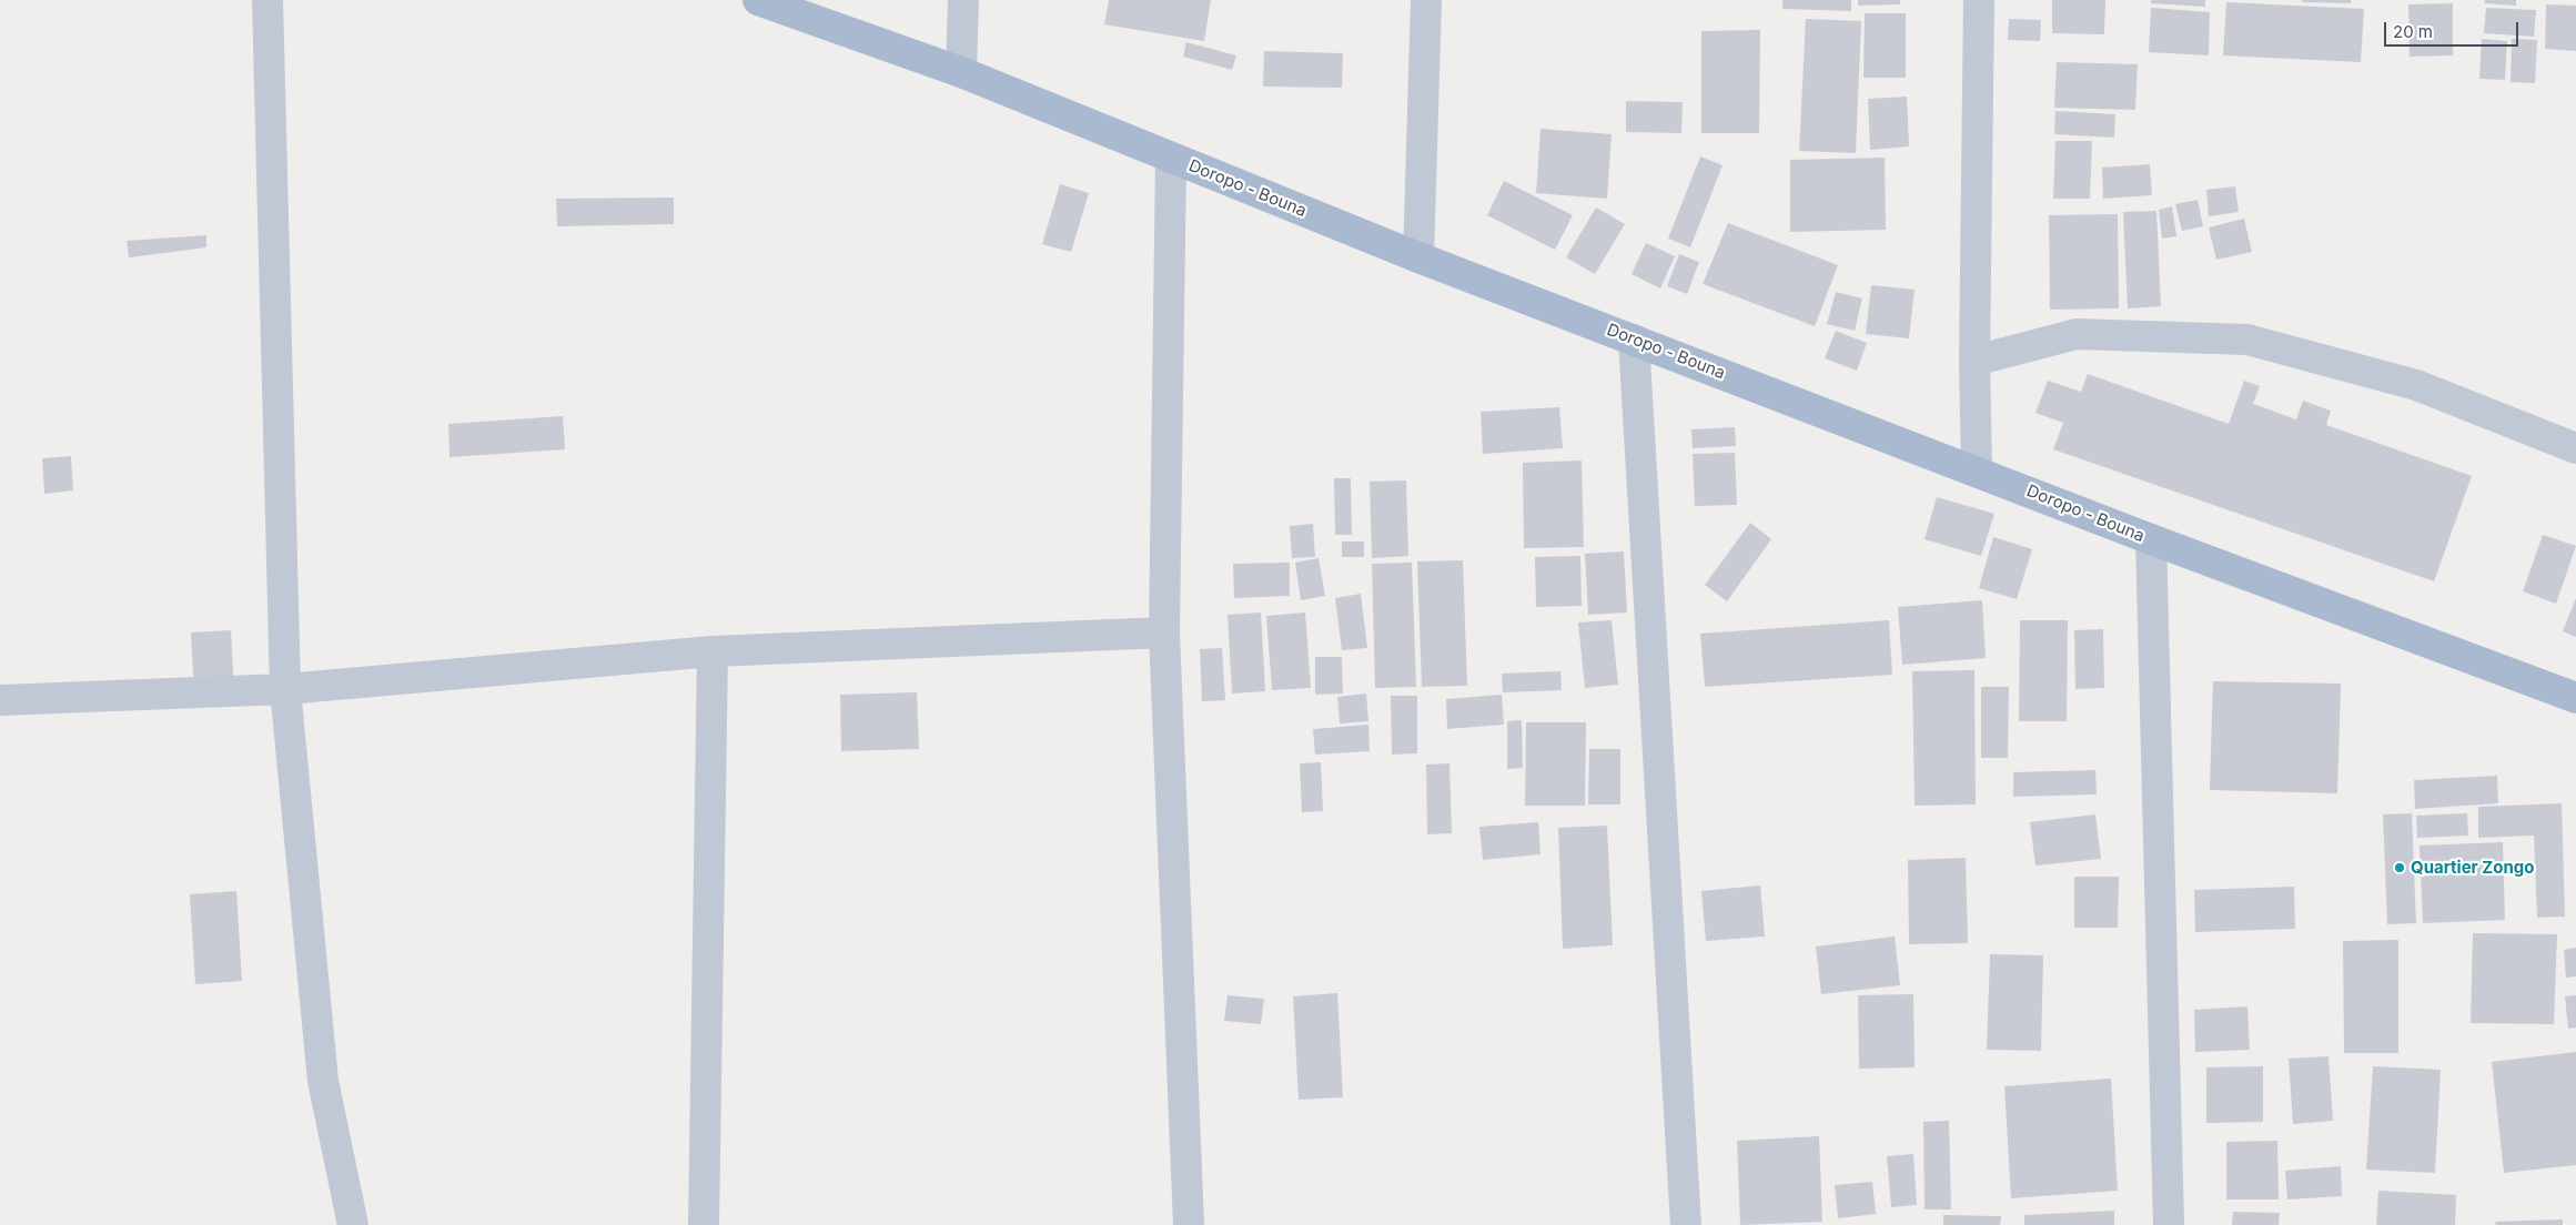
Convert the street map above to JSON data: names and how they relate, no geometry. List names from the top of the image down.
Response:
{
  "streets": {
    "main road": ["Doropo - Bouna"]
  },
  "places": ["Quartier Zongo"],
  "scale_bar": "20 m"
}
